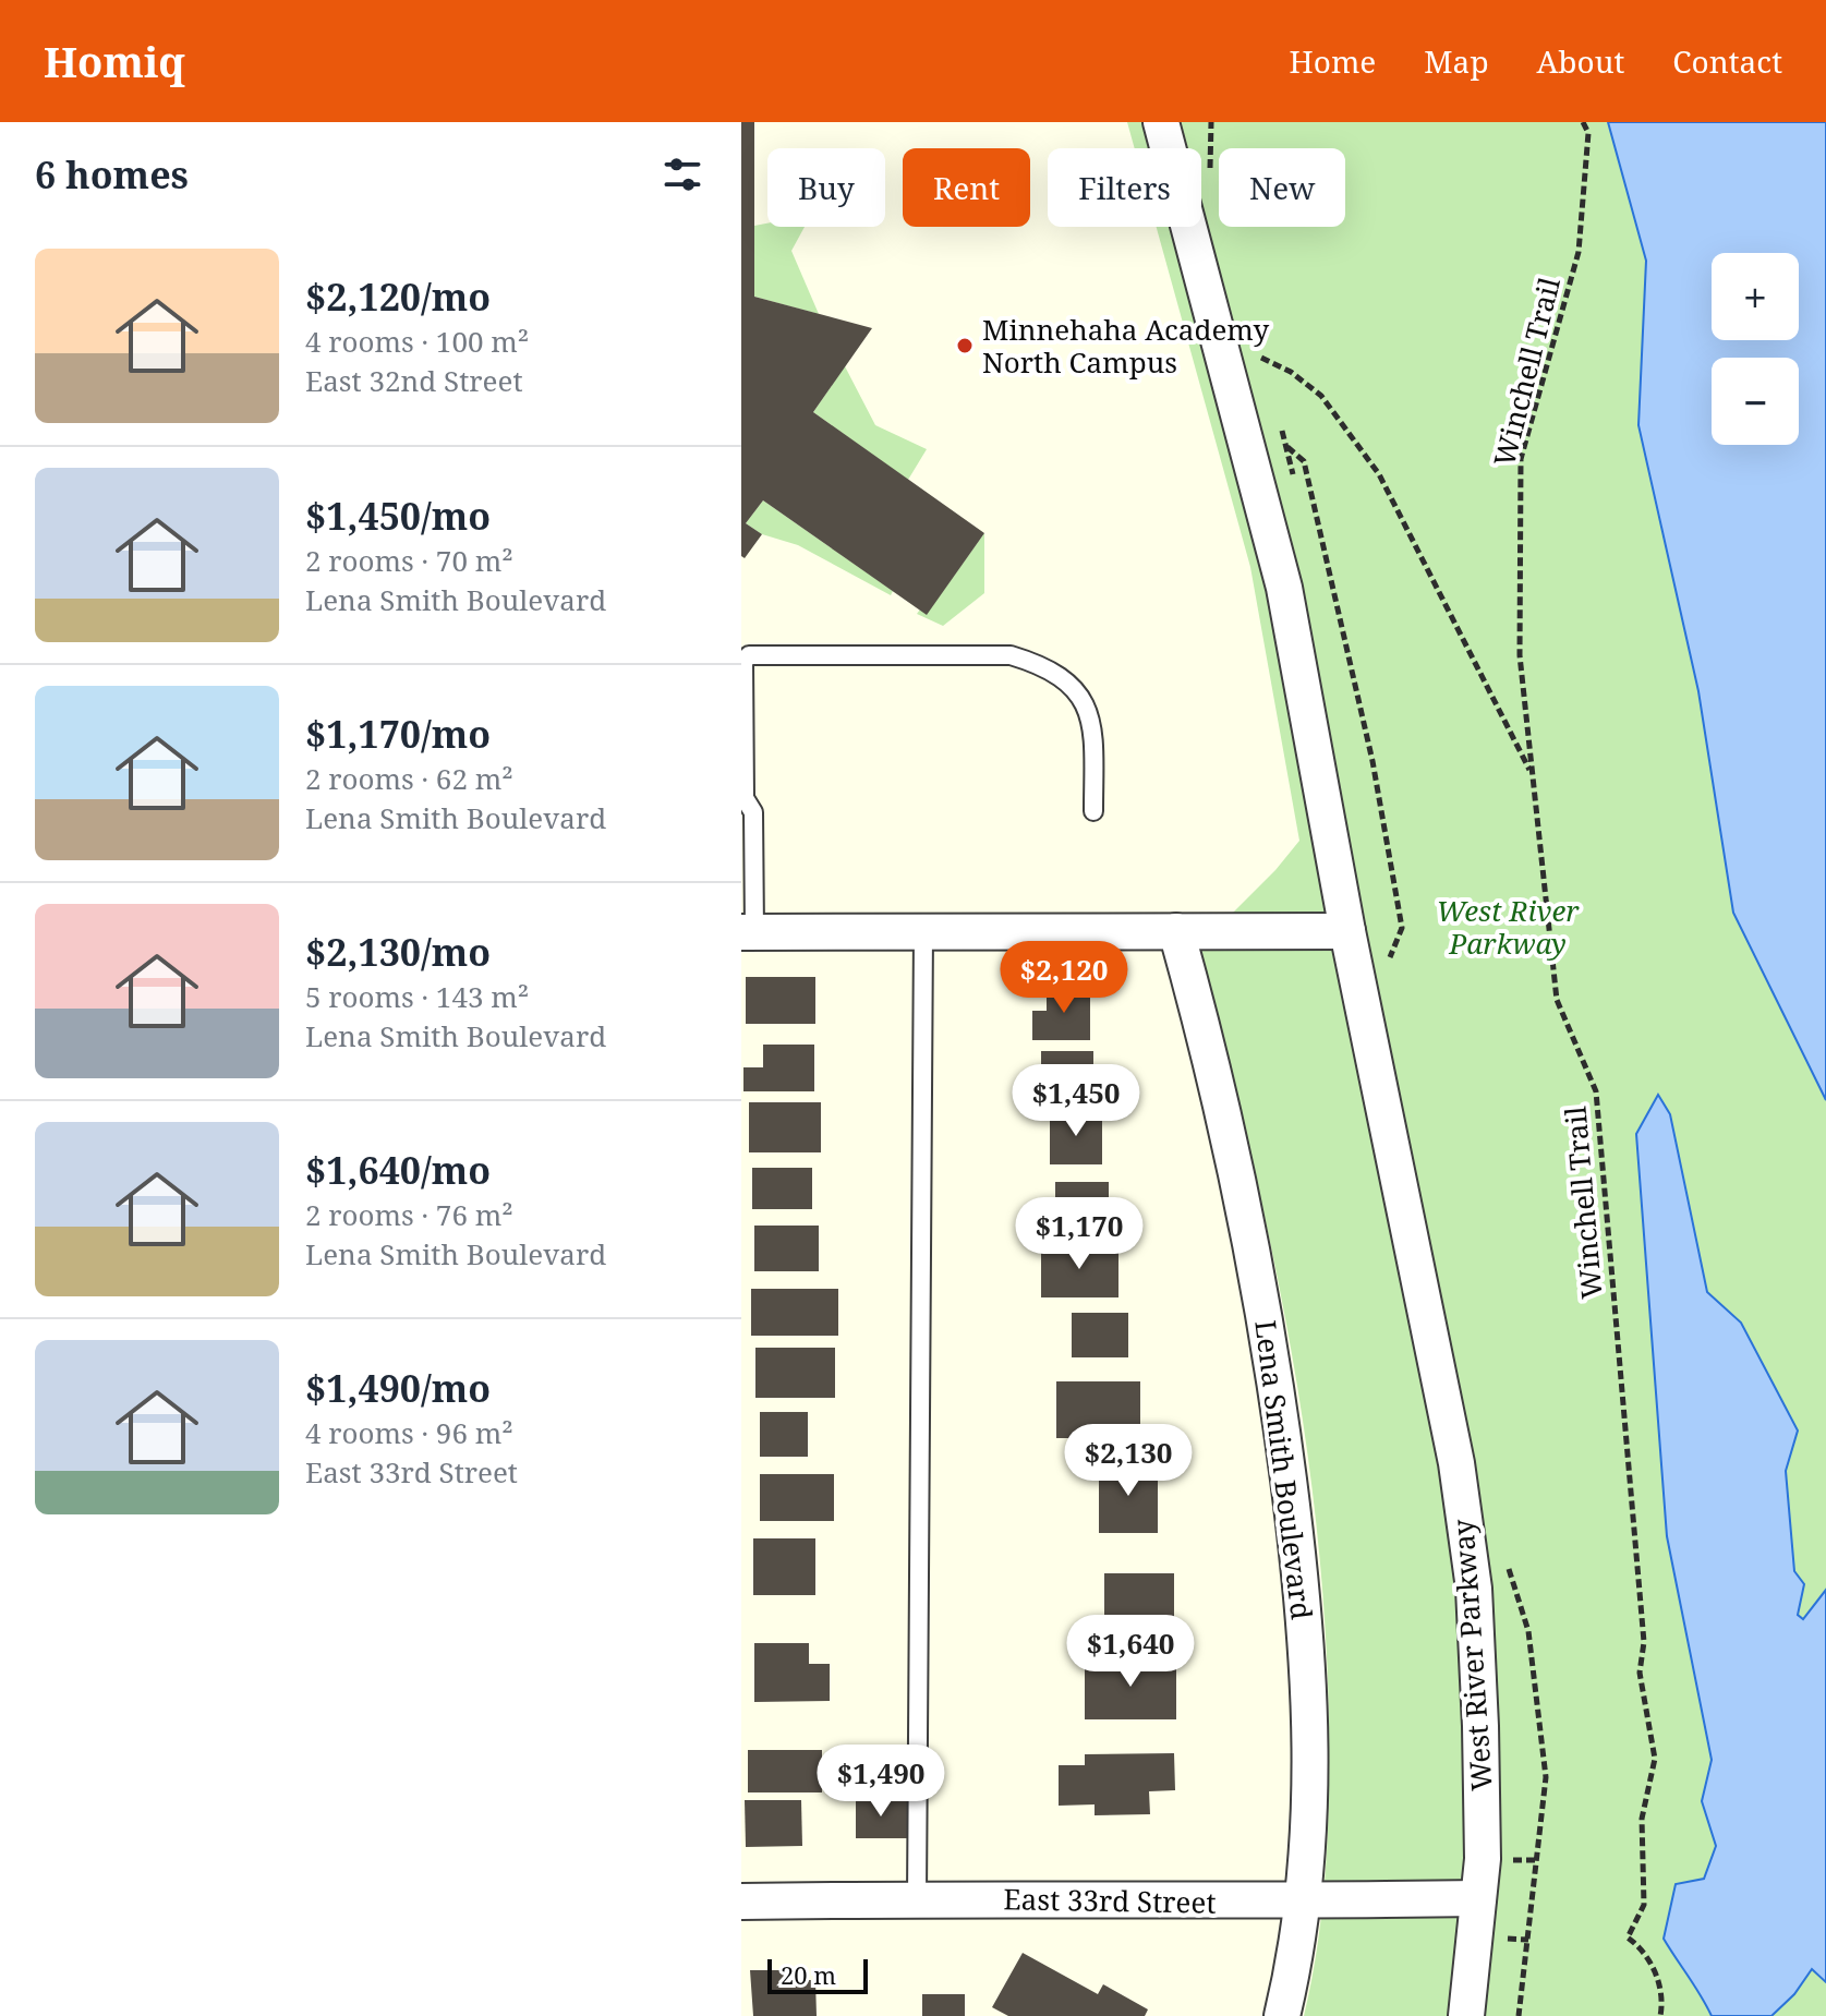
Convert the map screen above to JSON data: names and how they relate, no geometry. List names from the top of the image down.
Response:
{
  "streets": {
    "street": ["Lena Smith Boulevard", "West River Parkway", "East 33rd Street"],
    "path": ["Winchell Trail"]
  },
  "crossings": [
    ["Lena Smith Boulevard", "East 33rd Street"],
    ["West River Parkway", "East 33rd Street"]
  ],
  "parks": ["West River Parkway"],
  "places": ["Minnehaha Academy North Campus"],
  "scale_bar": "20 m",
  "page": {
    "header": "Homiq",
    "nav": [
      "Home",
      "Map",
      "About",
      "Contact"
    ],
    "heading": "6 homes",
    "chip": [
      "Buy",
      "Rent",
      "Filters",
      "New"
    ],
    "list": [
      {
        "name": "$2,120/mo",
        "note": "4 rooms · 100 m² · East 32nd Street"
      },
      {
        "name": "$1,450/mo",
        "note": "2 rooms · 70 m² · Lena Smith Boulevard"
      },
      {
        "name": "$1,170/mo",
        "note": "2 rooms · 62 m² · Lena Smith Boulevard"
      },
      {
        "name": "$2,130/mo",
        "note": "5 rooms · 143 m² · Lena Smith Boulevard"
      },
      {
        "name": "$1,640/mo",
        "note": "2 rooms · 76 m² · Lena Smith Boulevard"
      },
      {
        "name": "$1,490/mo",
        "note": "4 rooms · 96 m² · East 33rd Street"
      }
    ],
    "map_buttons": ["+", "−"],
    "price": [
      "$2,120",
      "$1,450",
      "$1,170",
      "$2,130",
      "$1,640",
      "$1,490"
    ],
    "scale": "20 m"
  }
}
